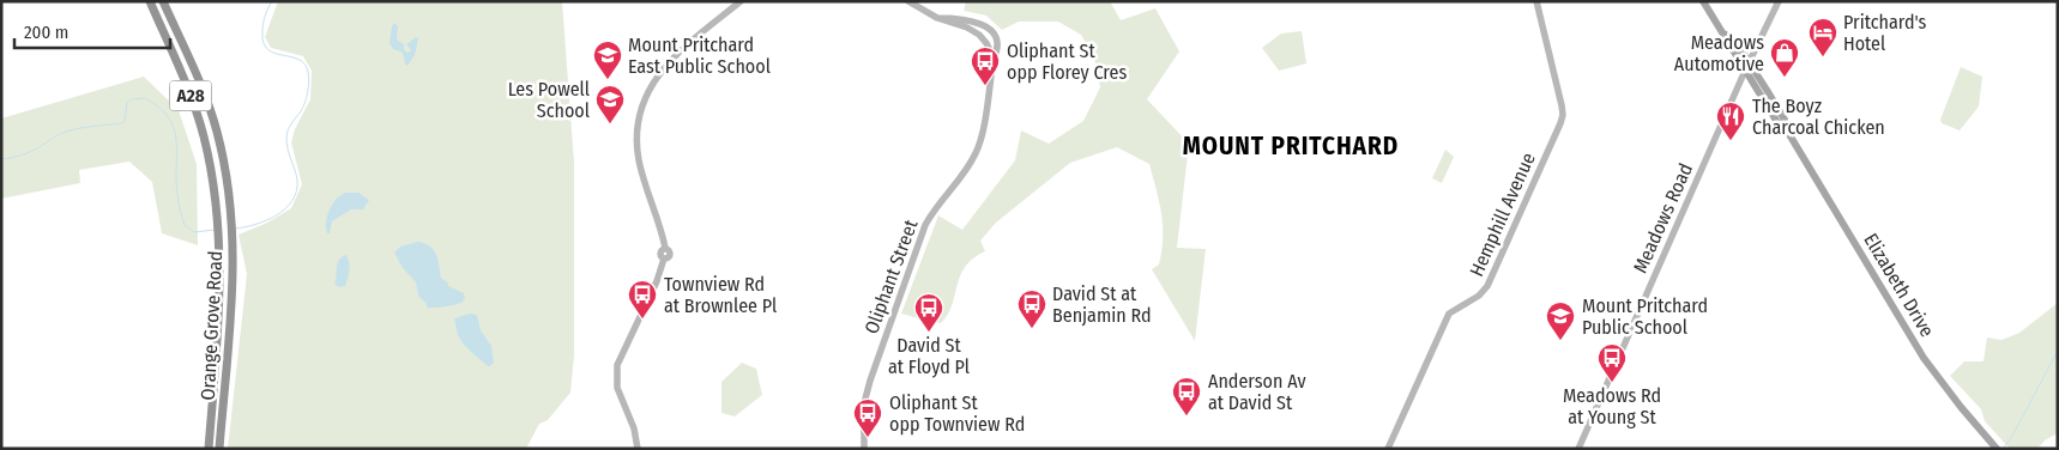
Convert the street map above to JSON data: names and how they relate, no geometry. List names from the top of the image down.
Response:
{
  "streets": {
    "highway": ["A28", "Orange Grove Road"],
    "main road": ["Elizabeth Drive"],
    "street": ["Hemphill Avenue", "Meadows Road", "Oliphant Street"]
  },
  "crossings": [
    ["Meadows Road", "Elizabeth Drive"]
  ],
  "districts": ["MOUNT PRITCHARD"],
  "places": {
    "hotel": ["Pritchard's Hotel"],
    "shop": ["Meadows Automotive"],
    "school or university": ["Mount Pritchard East Public School", "Les Powell School", "Mount Pritchard Public School"],
    "bus stop": [
      "Oliphant St opp Florey Cres",
      "Townview Rd at Brownlee Pl",
      "David St at Benjamin Rd",
      "David St at Floyd Pl",
      "Meadows Rd at Young St",
      "Anderson Av at David St",
      "Oliphant St opp Townview Rd"
    ],
    "restaurant": ["The Boyz Charcoal Chicken"]
  },
  "scale_bar": "200 m"
}
